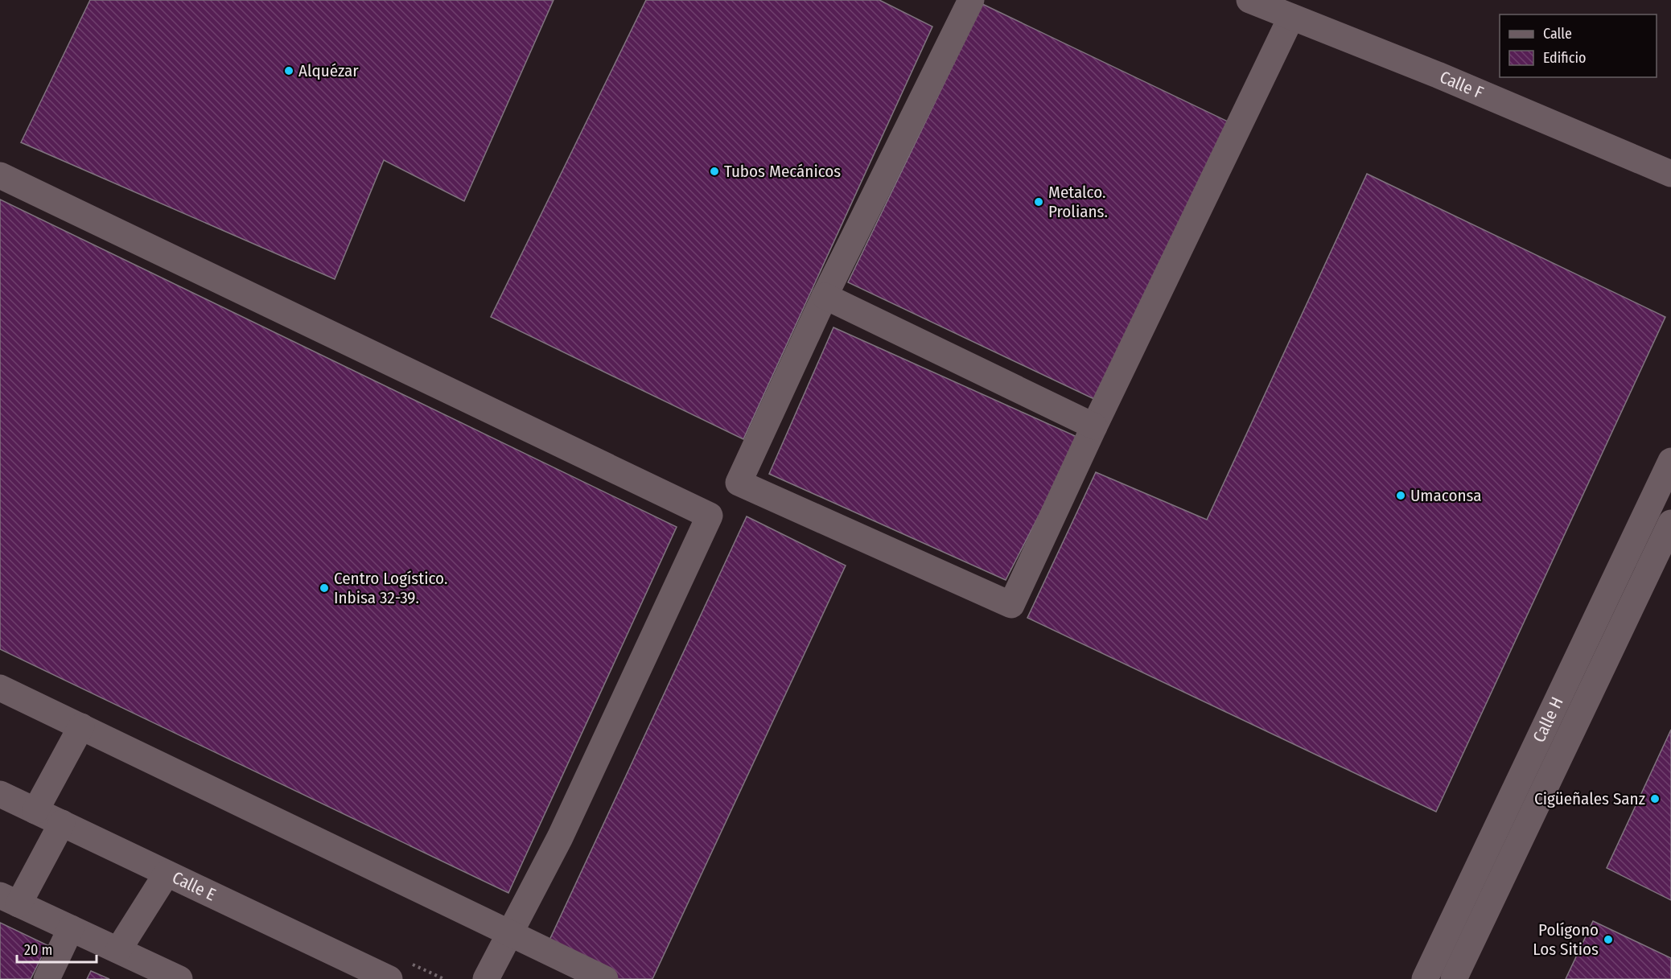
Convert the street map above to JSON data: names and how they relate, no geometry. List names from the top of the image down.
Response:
{
  "streets": {
    "street": ["Calle F", "Calle H", "Calle E"]
  },
  "places": [
    "Alquézar",
    "Tubos Mecánicos",
    "Metalco. Prolians.",
    "Umaconsa",
    "Centro Logístico. Inbisa 32-39.",
    "Cigüeñales Sanz",
    "Polígono Los Sitios"
  ],
  "legend": ["Calle", "Edificio"],
  "scale_bar": "20 m"
}
